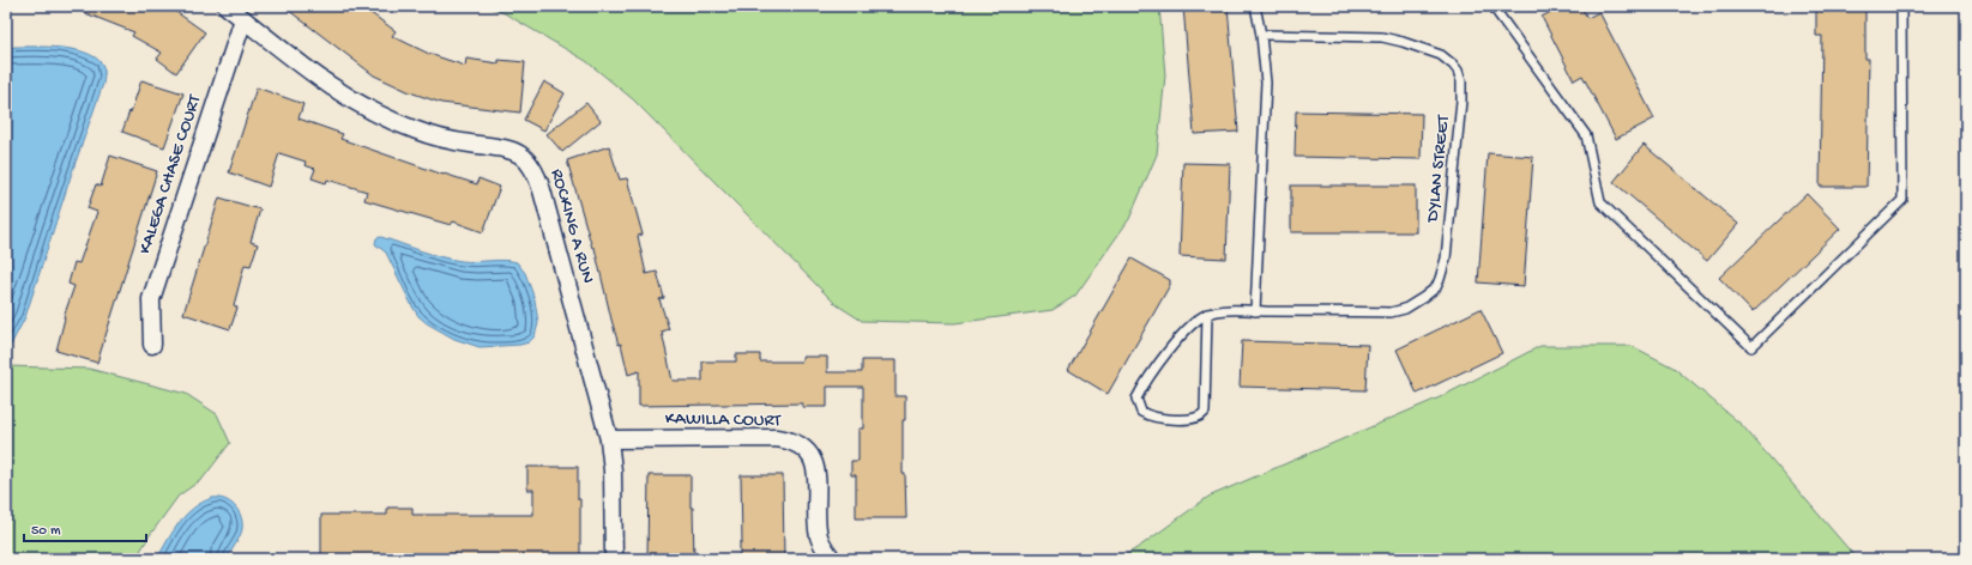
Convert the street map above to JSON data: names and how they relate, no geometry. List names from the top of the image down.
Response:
{
  "streets": {
    "street": ["KALEGA CHASE COURT", "ROCKING A RUN", "KAWILLA COURT"],
    "lane": ["DYLAN STREET"]
  },
  "crossings": [
    ["KALEGA CHASE COURT", "ROCKING A RUN"],
    ["ROCKING A RUN", "KAWILLA COURT"]
  ],
  "scale_bar": "50 m"
}
